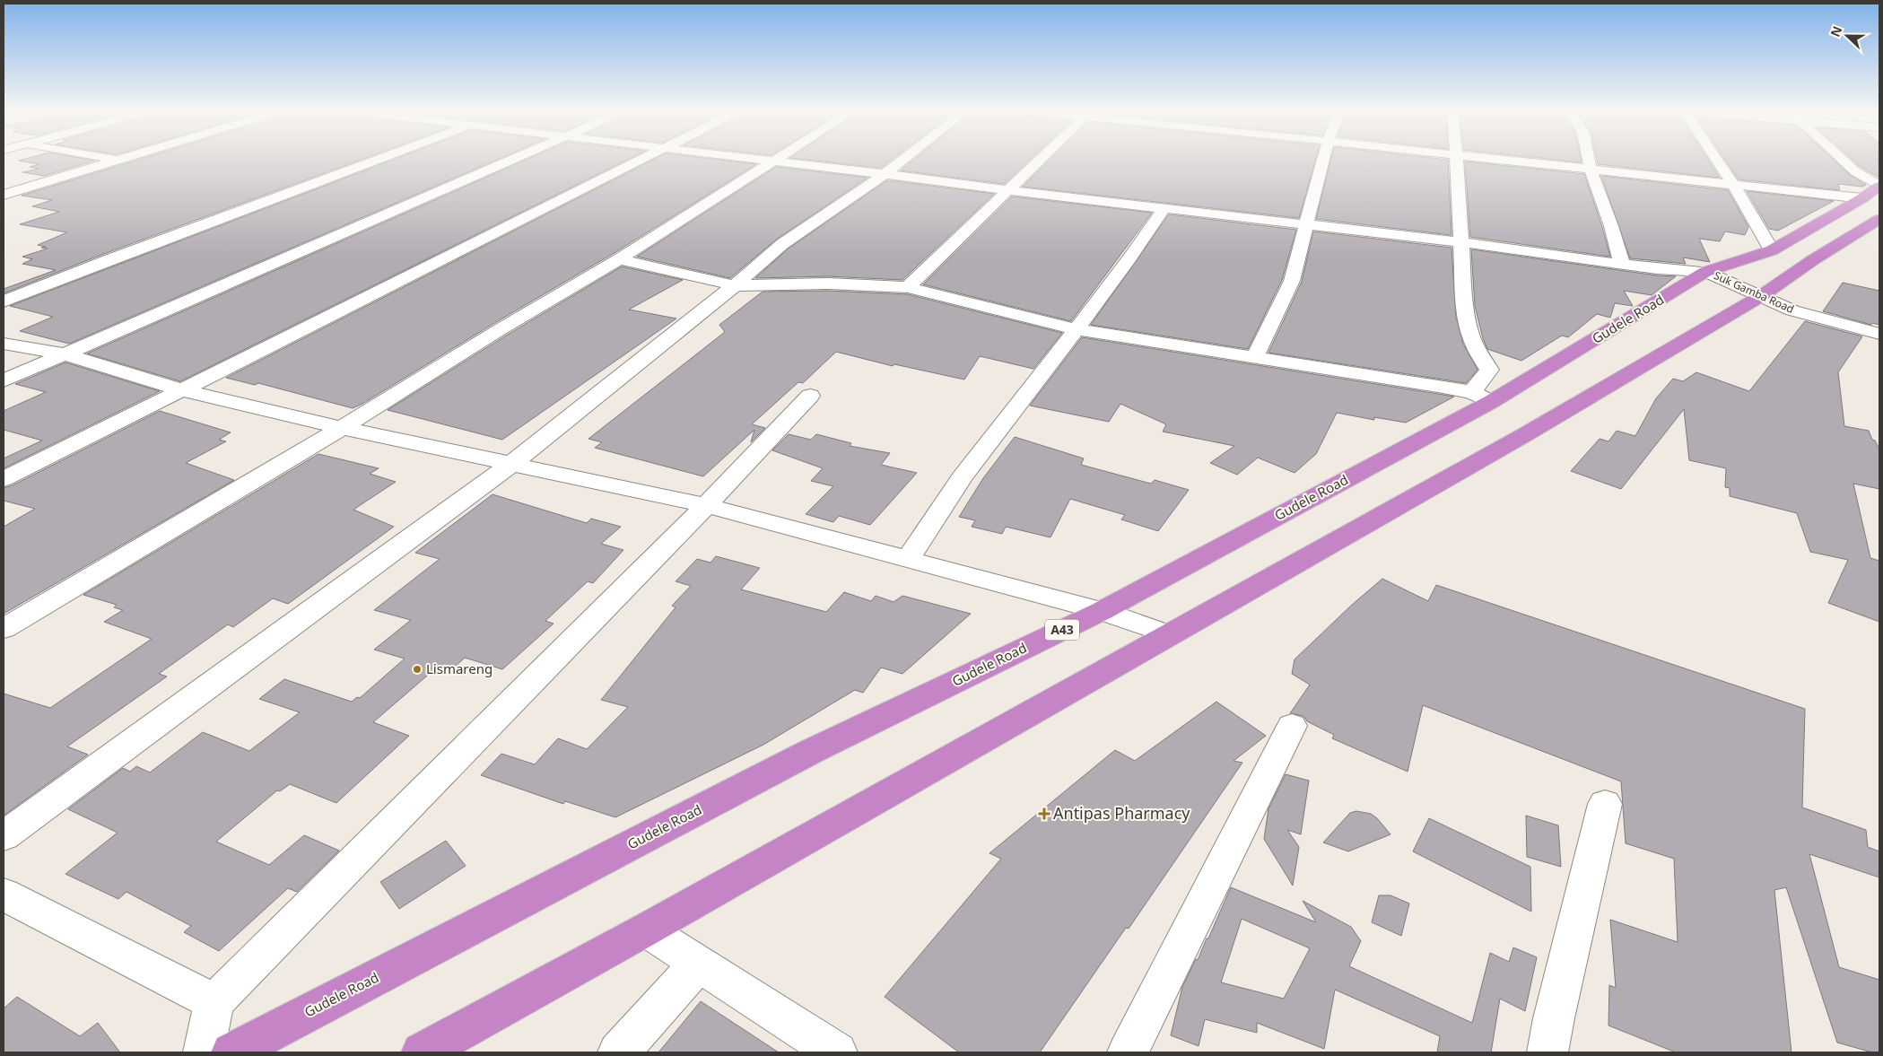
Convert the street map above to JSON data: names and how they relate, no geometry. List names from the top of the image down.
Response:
{
  "streets": {
    "highway": ["Gudele Road", "A43"],
    "street": ["Suk Gamba Road"]
  },
  "crossings": [
    ["Suk Gamba Road", "Gudele Road"]
  ],
  "places": {
    "other": ["Lismareng"],
    "health": ["Antipas Pharmacy"]
  },
  "north": "left"
}
